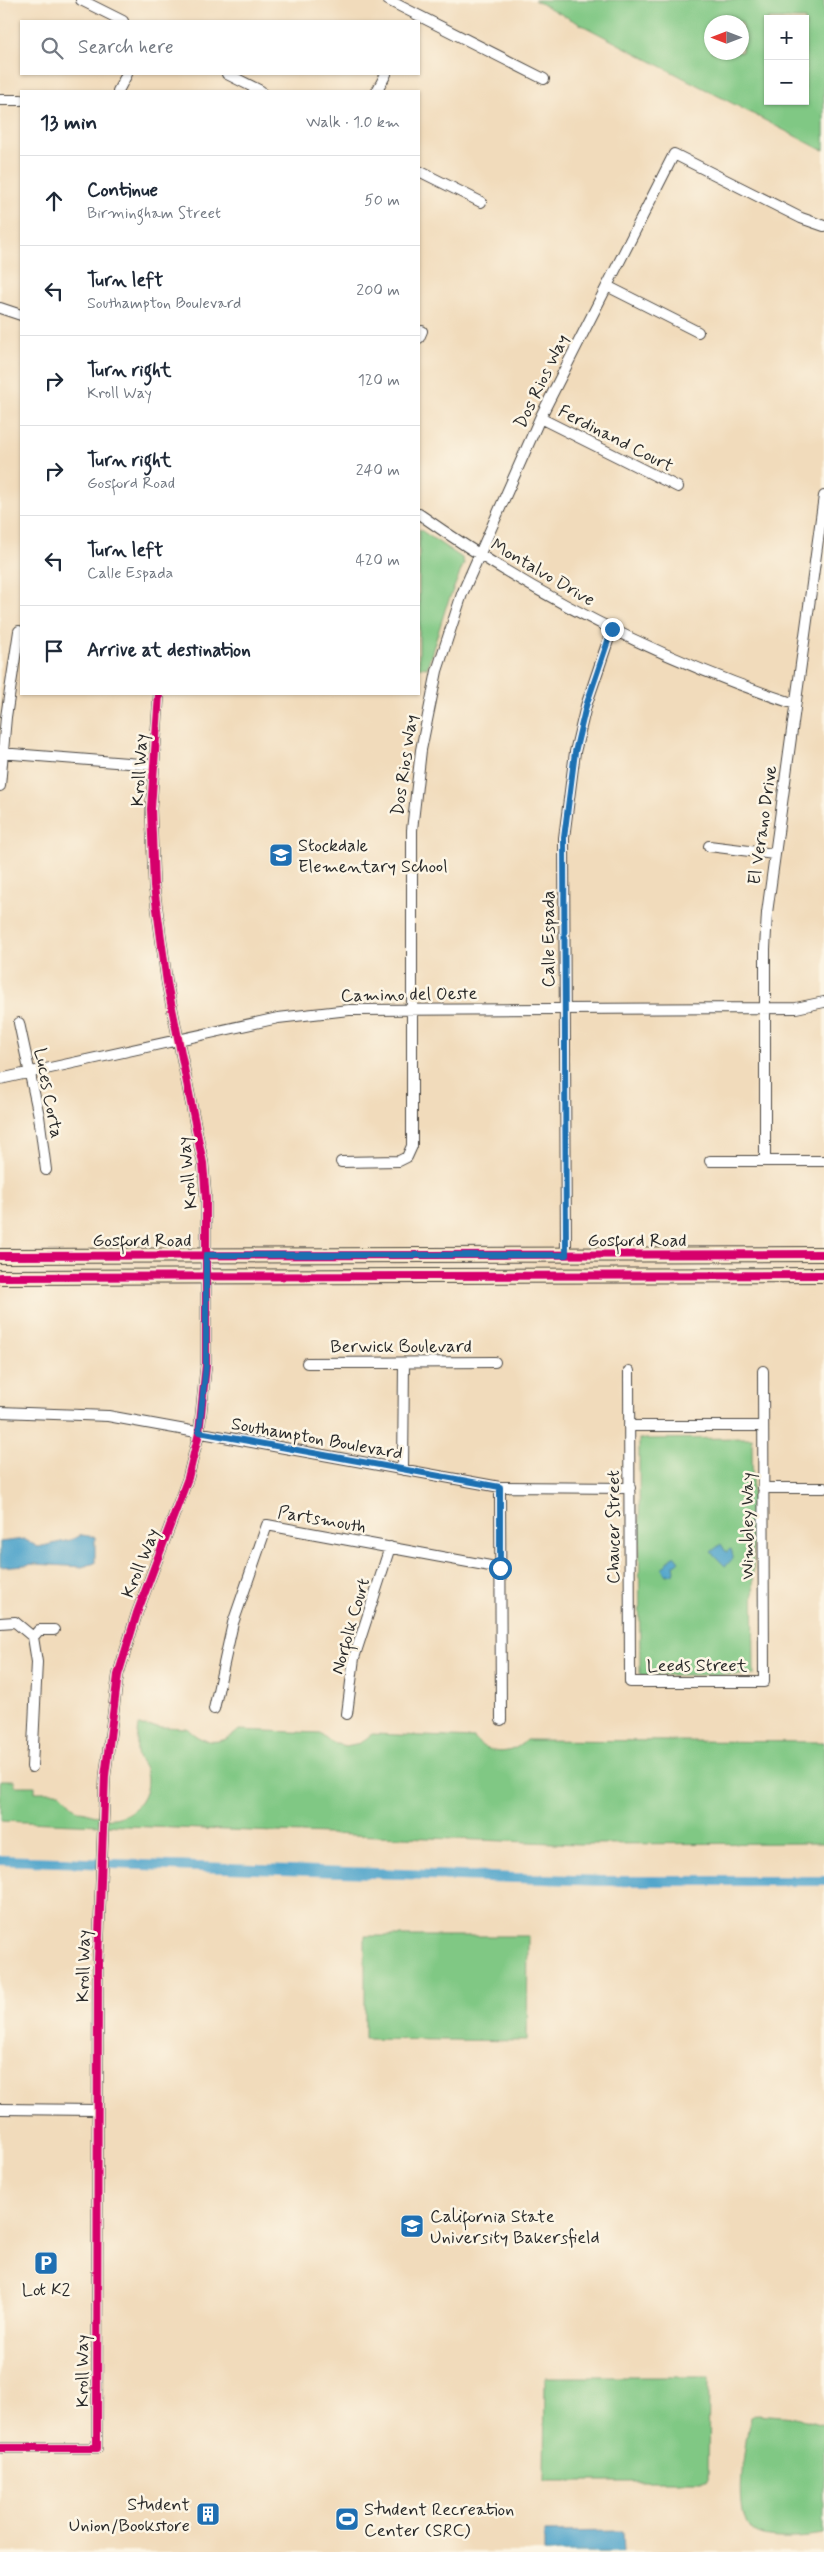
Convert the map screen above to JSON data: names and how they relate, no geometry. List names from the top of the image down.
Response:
{
  "streets": {
    "main road": ["Gosford Road"],
    "street": [
      "Dos Rios Way",
      "Ferdinand Court",
      "Montalvo Drive",
      "Kroll Way",
      "El Verano Drive",
      "Calle Espada",
      "Camino del Oeste",
      "Luces Corta",
      "Berwick Boulevard",
      "Southampton Boulevard",
      "Partsmouth",
      "Wimbley Way",
      "Chaucer Street",
      "Norfolk Court",
      "Leeds Street"
    ]
  },
  "crossings": [
    ["Dos Rios Way", "Ferdinand Court"],
    ["Dos Rios Way", "Montalvo Drive"],
    ["Dos Rios Way", "Camino del Oeste"],
    ["Montalvo Drive", "El Verano Drive"],
    ["Montalvo Drive", "Calle Espada"],
    ["Kroll Way", "Camino del Oeste"],
    ["Kroll Way", "Gosford Road"],
    ["Kroll Way", "Southampton Boulevard"],
    ["El Verano Drive", "Camino del Oeste"],
    ["Calle Espada", "Camino del Oeste"],
    ["Calle Espada", "Gosford Road"],
    ["Camino del Oeste", "Luces Corta"],
    ["Southampton Boulevard", "Chaucer Street"],
    ["Partsmouth", "Norfolk Court"],
    ["Wimbley Way", "Leeds Street"],
    ["Chaucer Street", "Leeds Street"]
  ],
  "places": {
    "school or university": ["Stockdale Elementary School", "California State University Bakersfield"],
    "parking": ["Lot K2"],
    "building": ["Student Union/Bookstore"],
    "sports": ["Student Recreation Center (SRC)"]
  },
  "north": "left",
  "page": {
    "map_buttons": ["+", "−"],
    "search": "Search here",
    "heading": ["13 min", "Walk · 1.0 km"],
    "list": [
      ["Continue", "Birmingham Street", "50 m"],
      ["Turn left", "Southampton Boulevard", "200 m"],
      ["Turn right", "Kroll Way", "120 m"],
      ["Turn right", "Gosford Road", "240 m"],
      ["Turn left", "Calle Espada", "420 m"],
      "Arrive at destination"
    ]
  }
}
